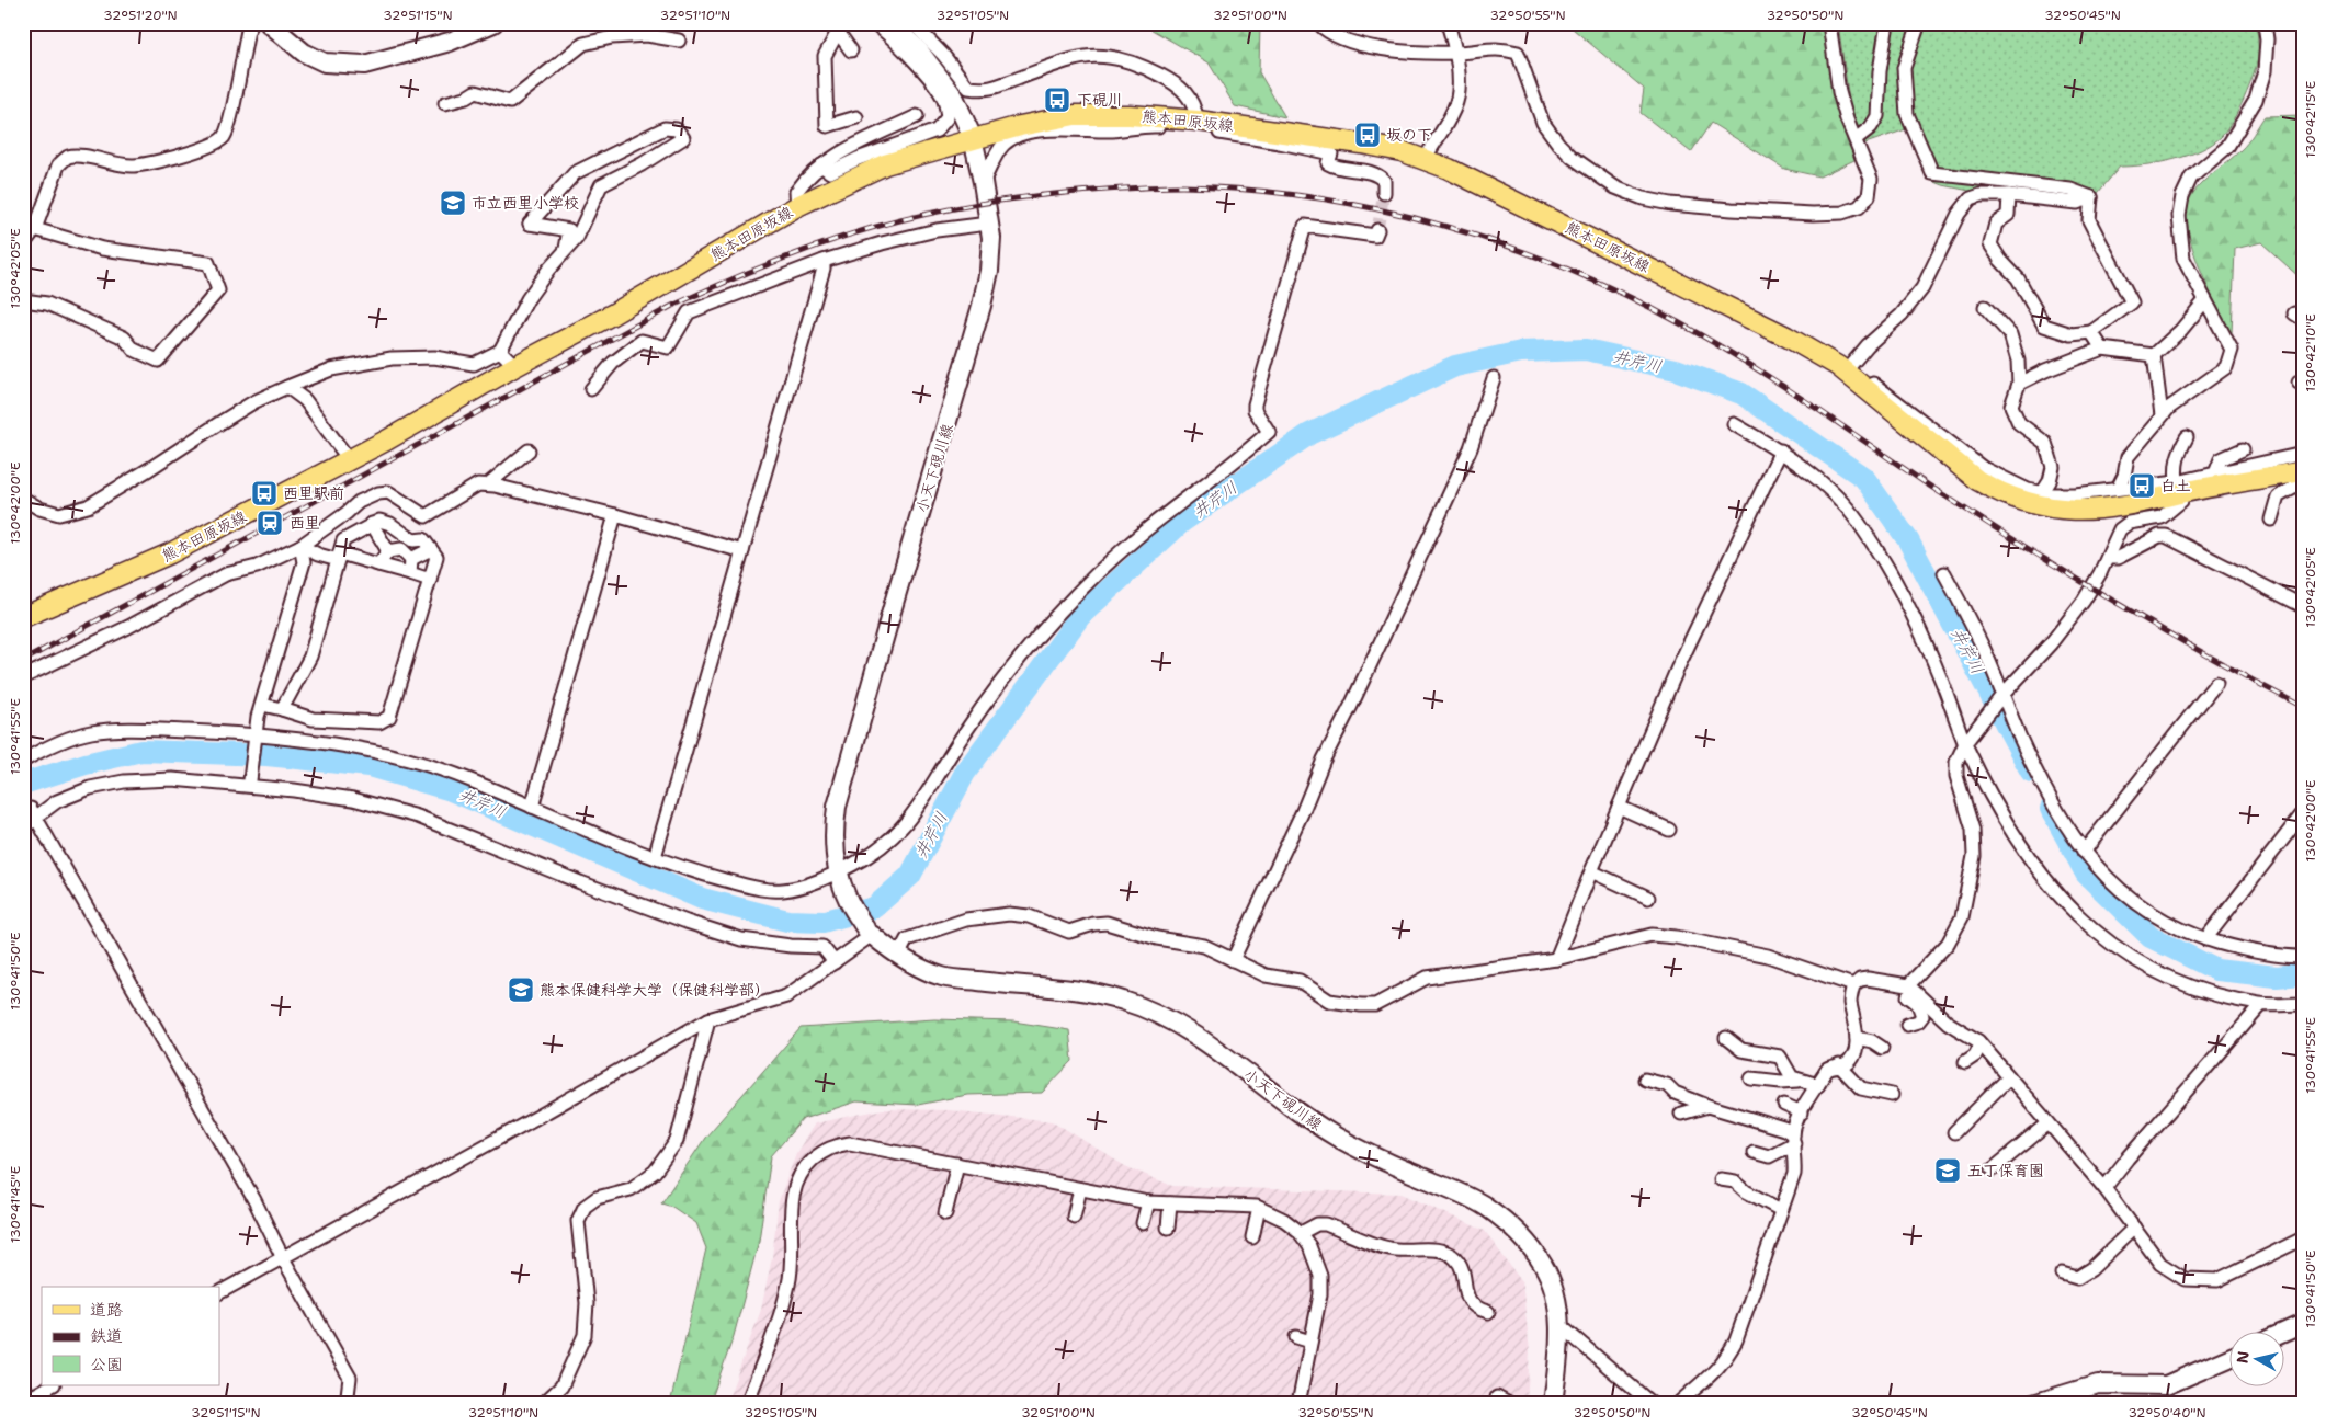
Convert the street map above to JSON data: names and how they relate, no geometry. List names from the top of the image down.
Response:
{
  "streets": {
    "main road": ["熊本田原坂線", "小天下硯川線"]
  },
  "crossings": [
    ["熊本田原坂線", "小天下硯川線"]
  ],
  "water": ["井芹川"],
  "places": {
    "bus stop": [
      "下硯川",
      "坂の下",
      "白土",
      "西里駅前"
    ],
    "school or university": ["市立西里小学校", "熊本保健科学大学（保健科学部）", "五丁保育園"],
    "station": ["西里"]
  },
  "legend": ["道路", "鉄道", "公園"],
  "north": "left",
  "coordinates": [
    "32°51'20\"N",
    "32°51'15\"N",
    "32°51'10\"N",
    "32°51'05\"N",
    "32°51'00\"N",
    "32°50'55\"N",
    "32°50'50\"N",
    "32°50'45\"N",
    "130°42'15\"E",
    "130°42'05\"E",
    "130°42'10\"E",
    "130°42'00\"E",
    "130°41'55\"E",
    "130°41'50\"E",
    "130°41'45\"E",
    "32°50'40\"N"
  ]
}
